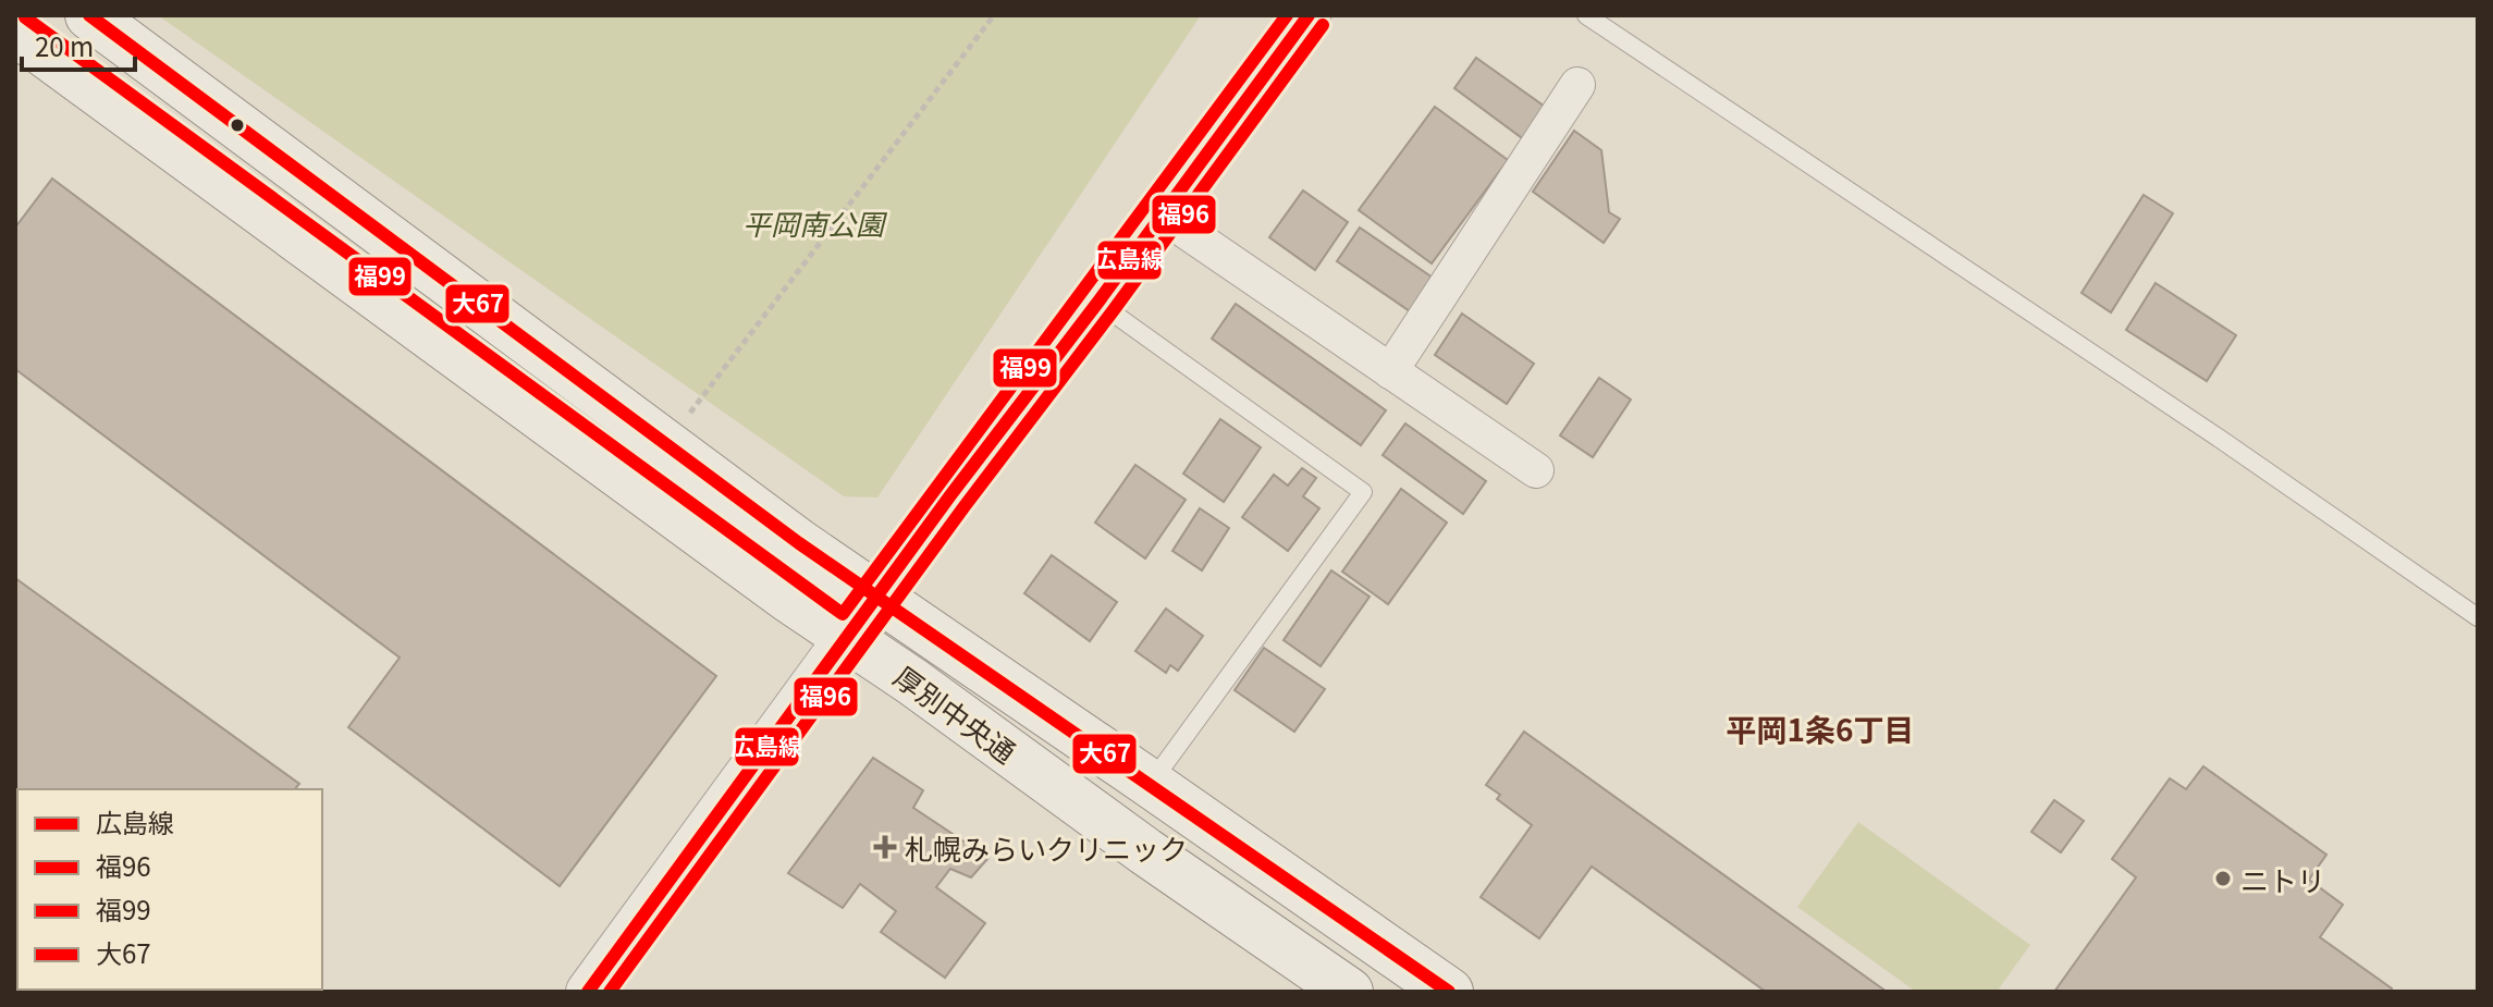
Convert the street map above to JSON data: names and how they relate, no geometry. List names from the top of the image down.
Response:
{
  "streets": {
    "main road": ["厚別中央通"]
  },
  "districts": ["平岡1条6丁目"],
  "parks": ["平岡南公園"],
  "places": {
    "health": ["札幌みらいクリニック"],
    "other": ["ニトリ"]
  },
  "lines": [
    "transit line 広島線",
    "transit line 福99",
    "transit line 大67",
    "transit line 福96"
  ],
  "legend": [
    "広島線",
    "福96",
    "福99",
    "大67"
  ],
  "scale_bar": "20 m"
}
